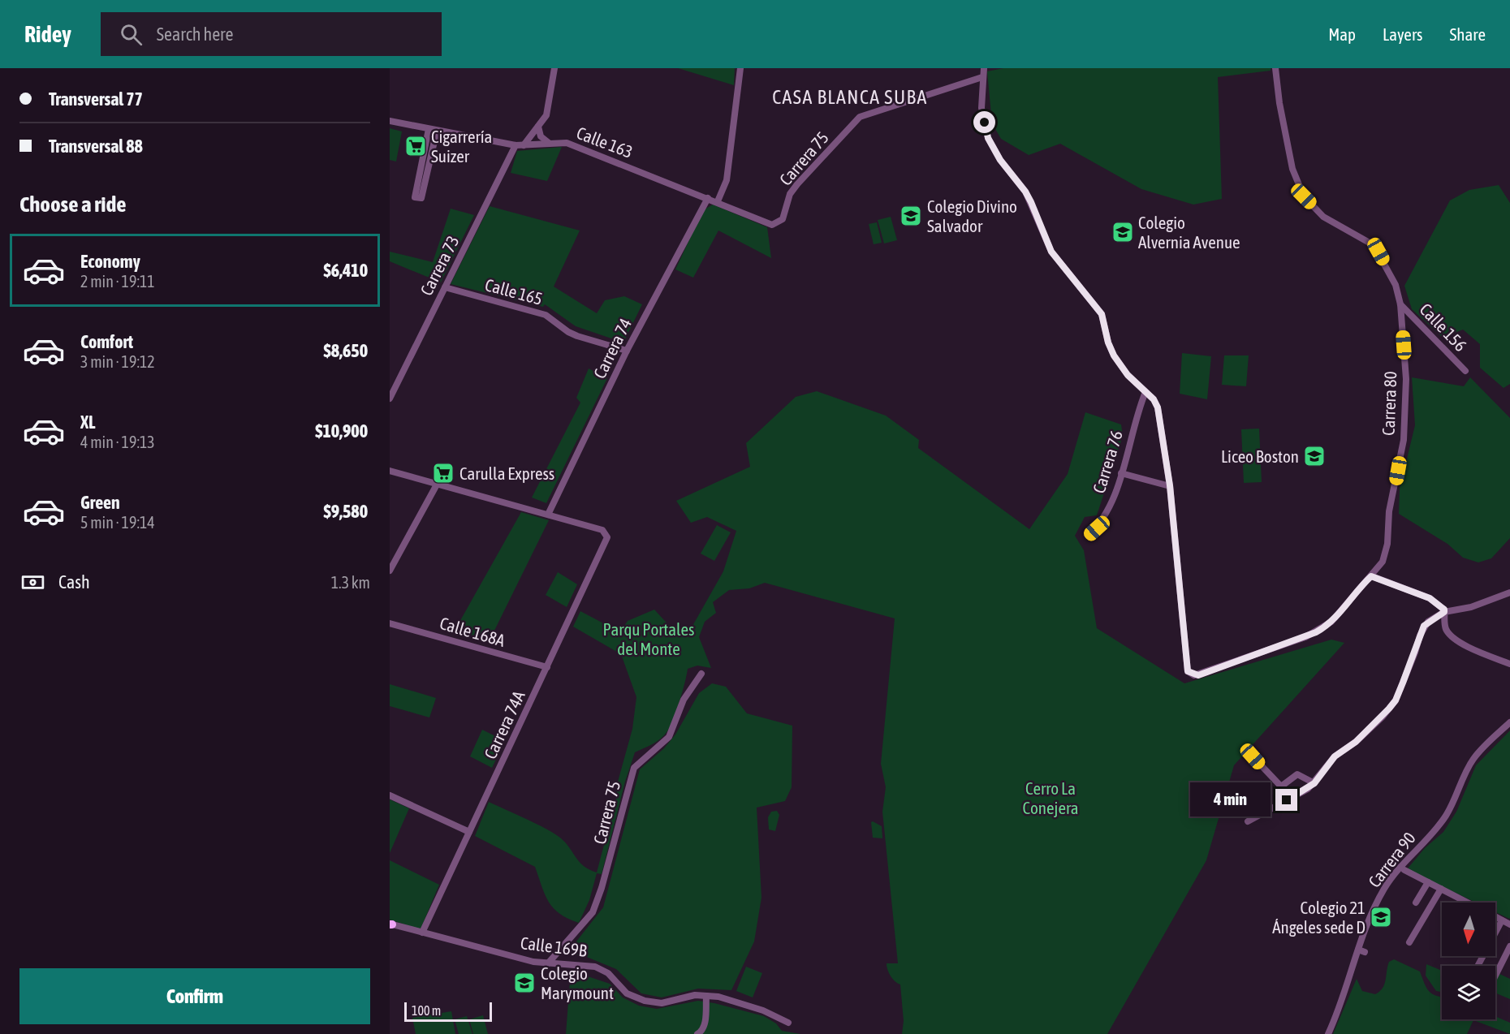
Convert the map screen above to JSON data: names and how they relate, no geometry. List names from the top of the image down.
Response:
{
  "streets": {
    "street": [
      "Calle 163",
      "Carrera 75",
      "Carrera 73",
      "Calle 165",
      "Calle 156",
      "Carrera 74",
      "Carrera 80",
      "Carrera 76",
      "Calle 168A",
      "Carrera 74A",
      "Carrera 90",
      "Calle 169B"
    ]
  },
  "crossings": [
    ["Calle 163", "Carrera 75"],
    ["Calle 163", "Carrera 73"],
    ["Calle 163", "Carrera 74"],
    ["Carrera 75", "Calle 169B"],
    ["Carrera 73", "Calle 165"],
    ["Calle 165", "Carrera 74"],
    ["Calle 156", "Carrera 80"],
    ["Carrera 74", "Carrera 74A"],
    ["Calle 168A", "Carrera 74A"],
    ["Carrera 74A", "Calle 169B"]
  ],
  "districts": ["CASA BLANCA SUBA"],
  "parks": ["Parqu Portales del Monte", "Cerro La Conejera"],
  "places": {
    "supermarket": ["Cigarrería Suizer", "Carulla Express"],
    "school or university": [
      "Colegio Divino Salvador",
      "Colegio Alvernia Avenue",
      "Liceo Boston",
      "Colegio 21 Ángeles sede D",
      "Colegio Marymount"
    ]
  },
  "scale_bar": "100 m",
  "north": "bottom",
  "page": {
    "header": "Ridey",
    "search": "Search here",
    "nav": ["Map", "Layers", "Share"],
    "banner": ["Transversal 77", "Transversal 88"],
    "heading": "Choose a ride",
    "list": [
      {
        "name": "Economy",
        "note": "2 min · 19:11",
        "value": "$6,410"
      },
      {
        "name": "Comfort",
        "note": "3 min · 19:12",
        "value": "$8,650"
      },
      {
        "name": "XL",
        "note": "4 min · 19:13",
        "value": "$10,900"
      },
      {
        "name": "Green",
        "note": "5 min · 19:14",
        "value": "$9,580"
      }
    ],
    "pay": ["Cash", "1.3 km"],
    "bubble": "4 min",
    "buttons": "Confirm",
    "scale": "100 m"
  }
}
